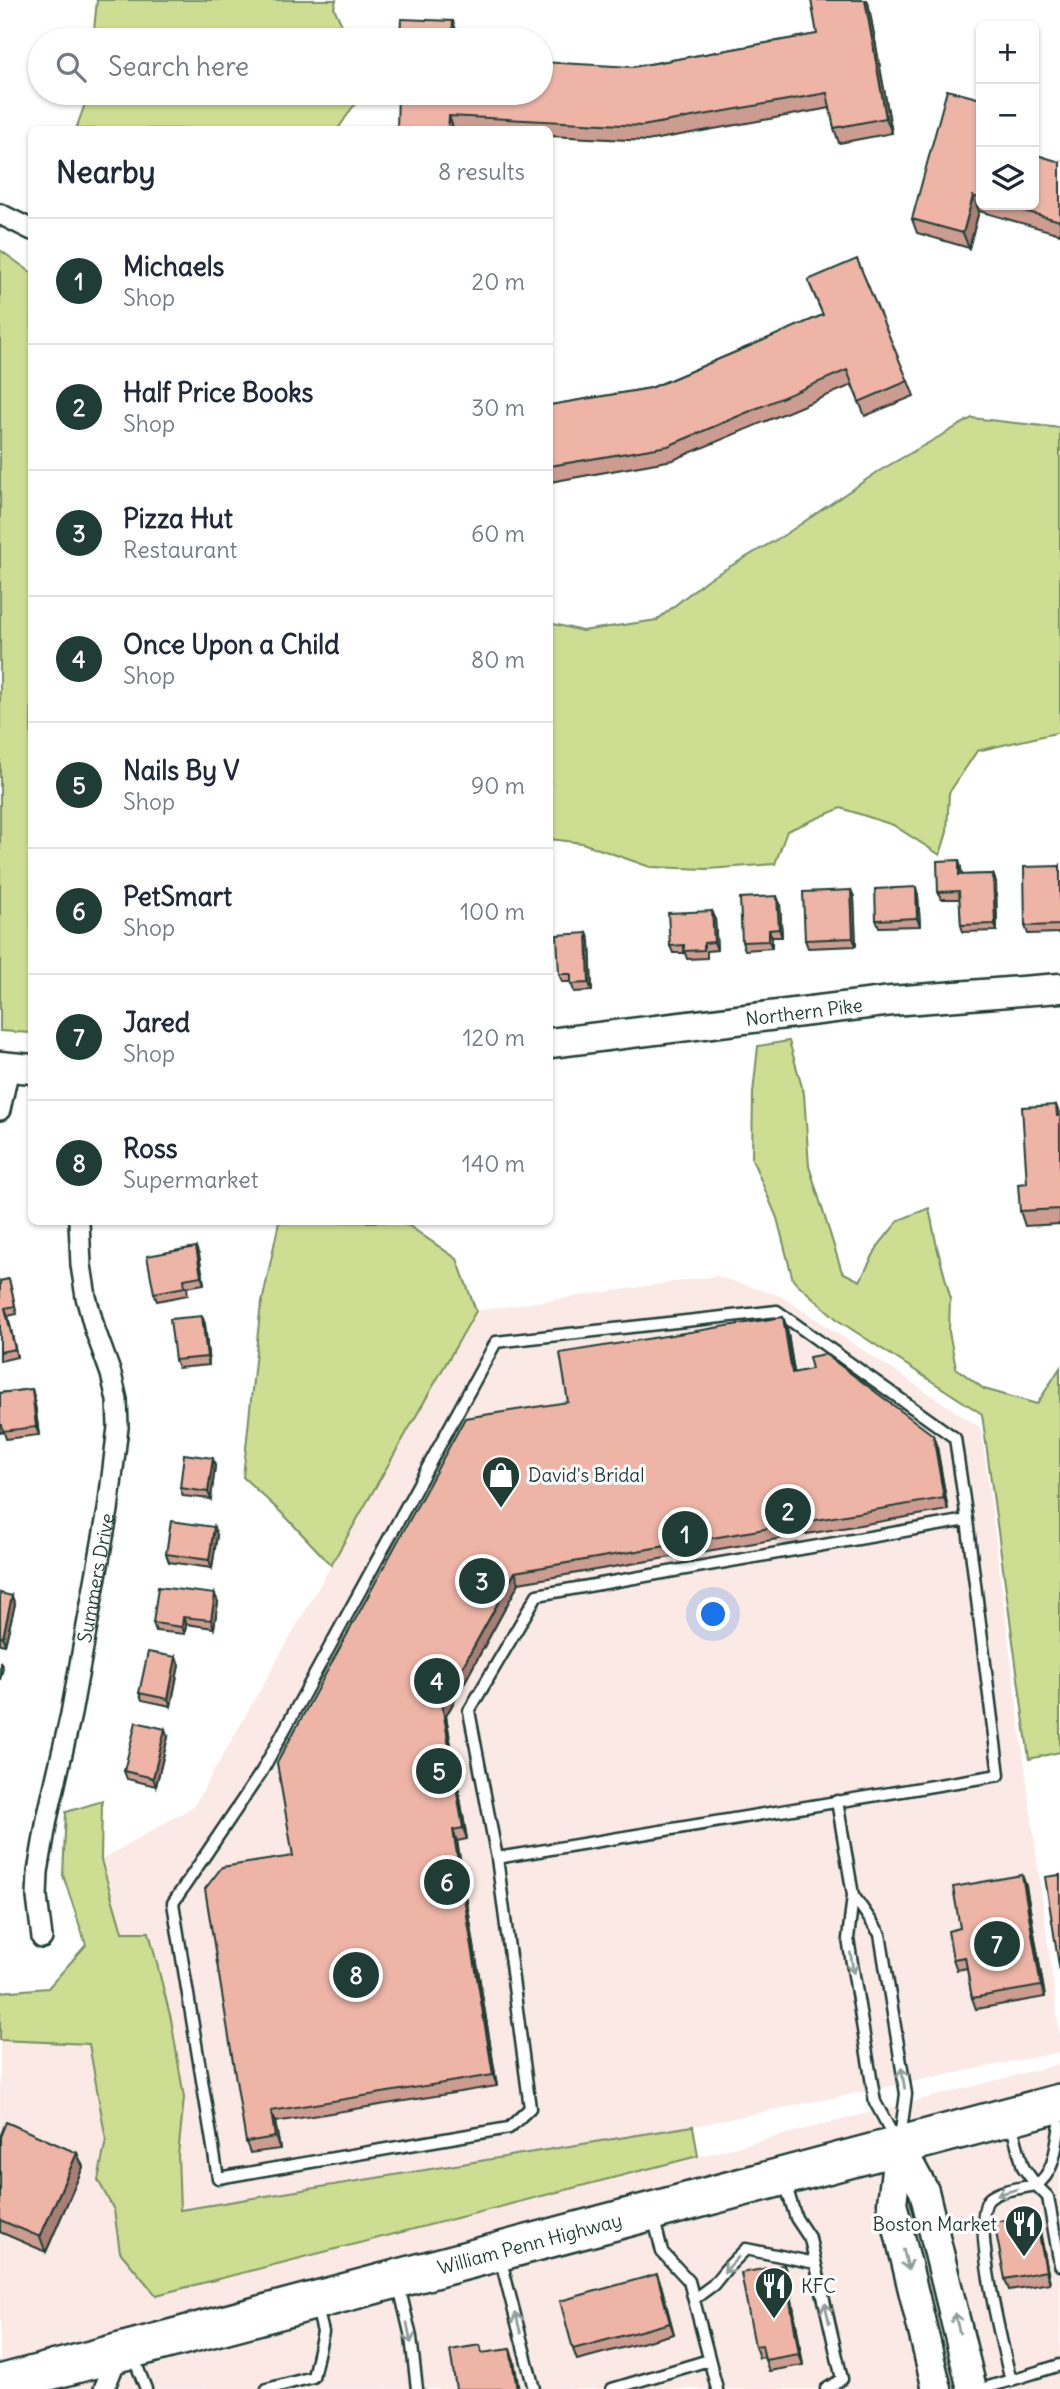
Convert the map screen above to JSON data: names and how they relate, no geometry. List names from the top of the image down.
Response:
{
  "streets": {
    "highway": ["William Penn Highway"],
    "street": ["Northern Pike", "Summers Drive"]
  },
  "places": {
    "shop": ["David's Bridal"],
    "restaurant": ["Boston Market", "KFC"]
  },
  "page": {
    "map_buttons": ["+", "−"],
    "search": "Search here",
    "heading": ["Nearby", "8 results"],
    "list": [
      {
        "mark": "1",
        "name": "Michaels",
        "note": "Shop",
        "value": "20 m"
      },
      {
        "mark": "2",
        "name": "Half Price Books",
        "note": "Shop",
        "value": "30 m"
      },
      {
        "mark": "3",
        "name": "Pizza Hut",
        "note": "Restaurant",
        "value": "60 m"
      },
      {
        "mark": "4",
        "name": "Once Upon a Child",
        "note": "Shop",
        "value": "80 m"
      },
      {
        "mark": "5",
        "name": "Nails By V",
        "note": "Shop",
        "value": "90 m"
      },
      {
        "mark": "6",
        "name": "PetSmart",
        "note": "Shop",
        "value": "100 m"
      },
      {
        "mark": "7",
        "name": "Jared",
        "note": "Shop",
        "value": "120 m"
      },
      {
        "mark": "8",
        "name": "Ross",
        "note": "Supermarket",
        "value": "140 m"
      }
    ],
    "pins": [
      "2",
      "1",
      "3",
      "4",
      "5",
      "6",
      "7",
      "8"
    ]
  }
}
